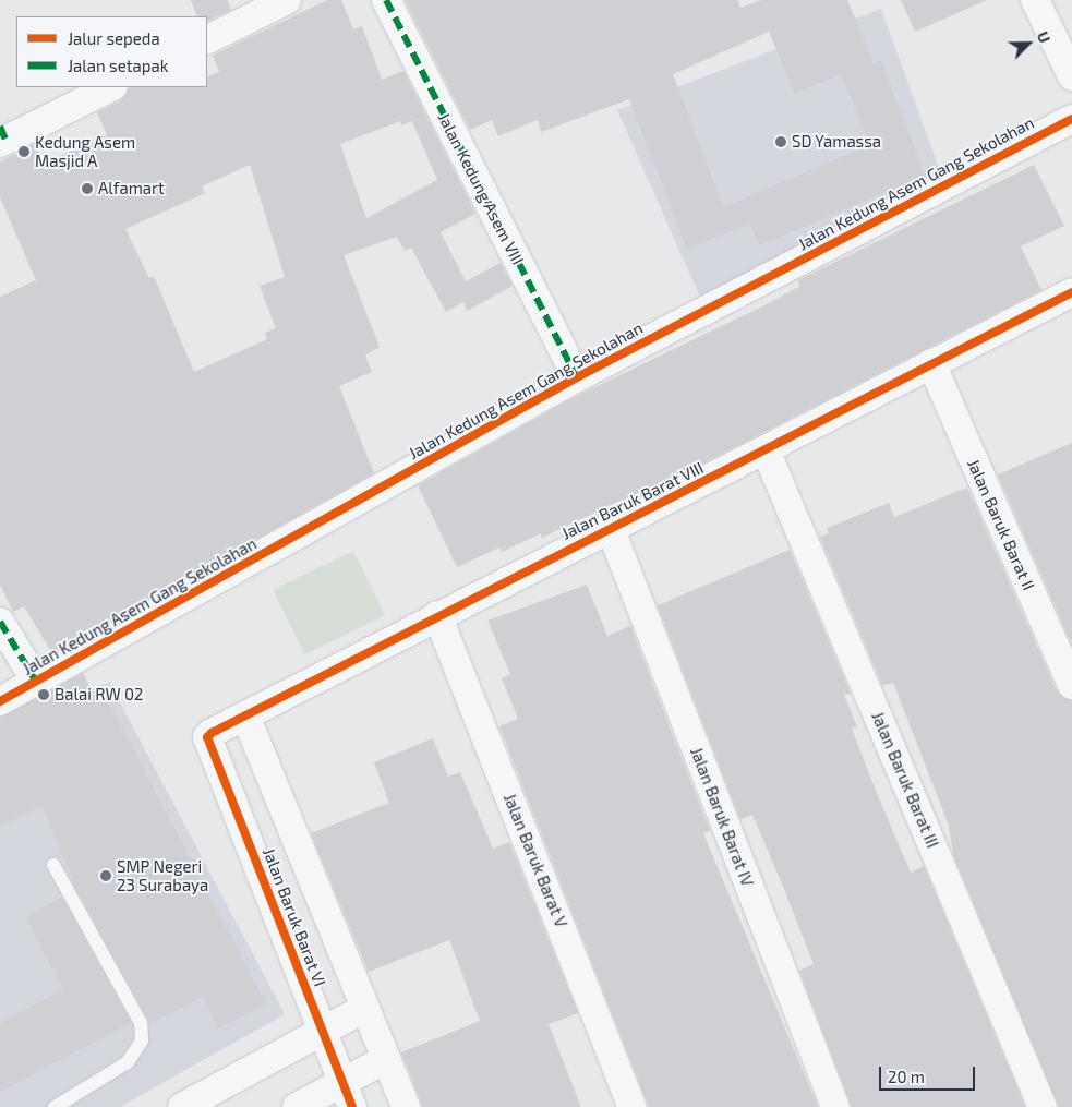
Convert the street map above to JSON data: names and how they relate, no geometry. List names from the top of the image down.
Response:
{
  "streets": {
    "street": [
      "Jalan Kedung Asem Gang Sekolahan",
      "Jalan Kedung Asem VIII",
      "Jalan Baruk Barat VIII",
      "Jalan Baruk Barat II",
      "Jalan Baruk Barat III",
      "Jalan Baruk Barat IV",
      "Jalan Baruk Barat V",
      "Jalan Baruk Barat VI"
    ]
  },
  "crossings": [
    ["Jalan Kedung Asem Gang Sekolahan", "Jalan Kedung Asem VIII"],
    ["Jalan Baruk Barat VIII", "Jalan Baruk Barat II"],
    ["Jalan Baruk Barat VIII", "Jalan Baruk Barat III"],
    ["Jalan Baruk Barat VIII", "Jalan Baruk Barat IV"],
    ["Jalan Baruk Barat VIII", "Jalan Baruk Barat V"],
    ["Jalan Baruk Barat VIII", "Jalan Baruk Barat VI"]
  ],
  "places": [
    "SD Yamassa",
    "Kedung Asem Masjid A",
    "Alfamart",
    "Balai RW 02",
    "SMP Negeri 23 Surabaya"
  ],
  "legend": ["Jalur sepeda", "Jalan setapak"],
  "scale_bar": "20 m",
  "north": "top right"
}
